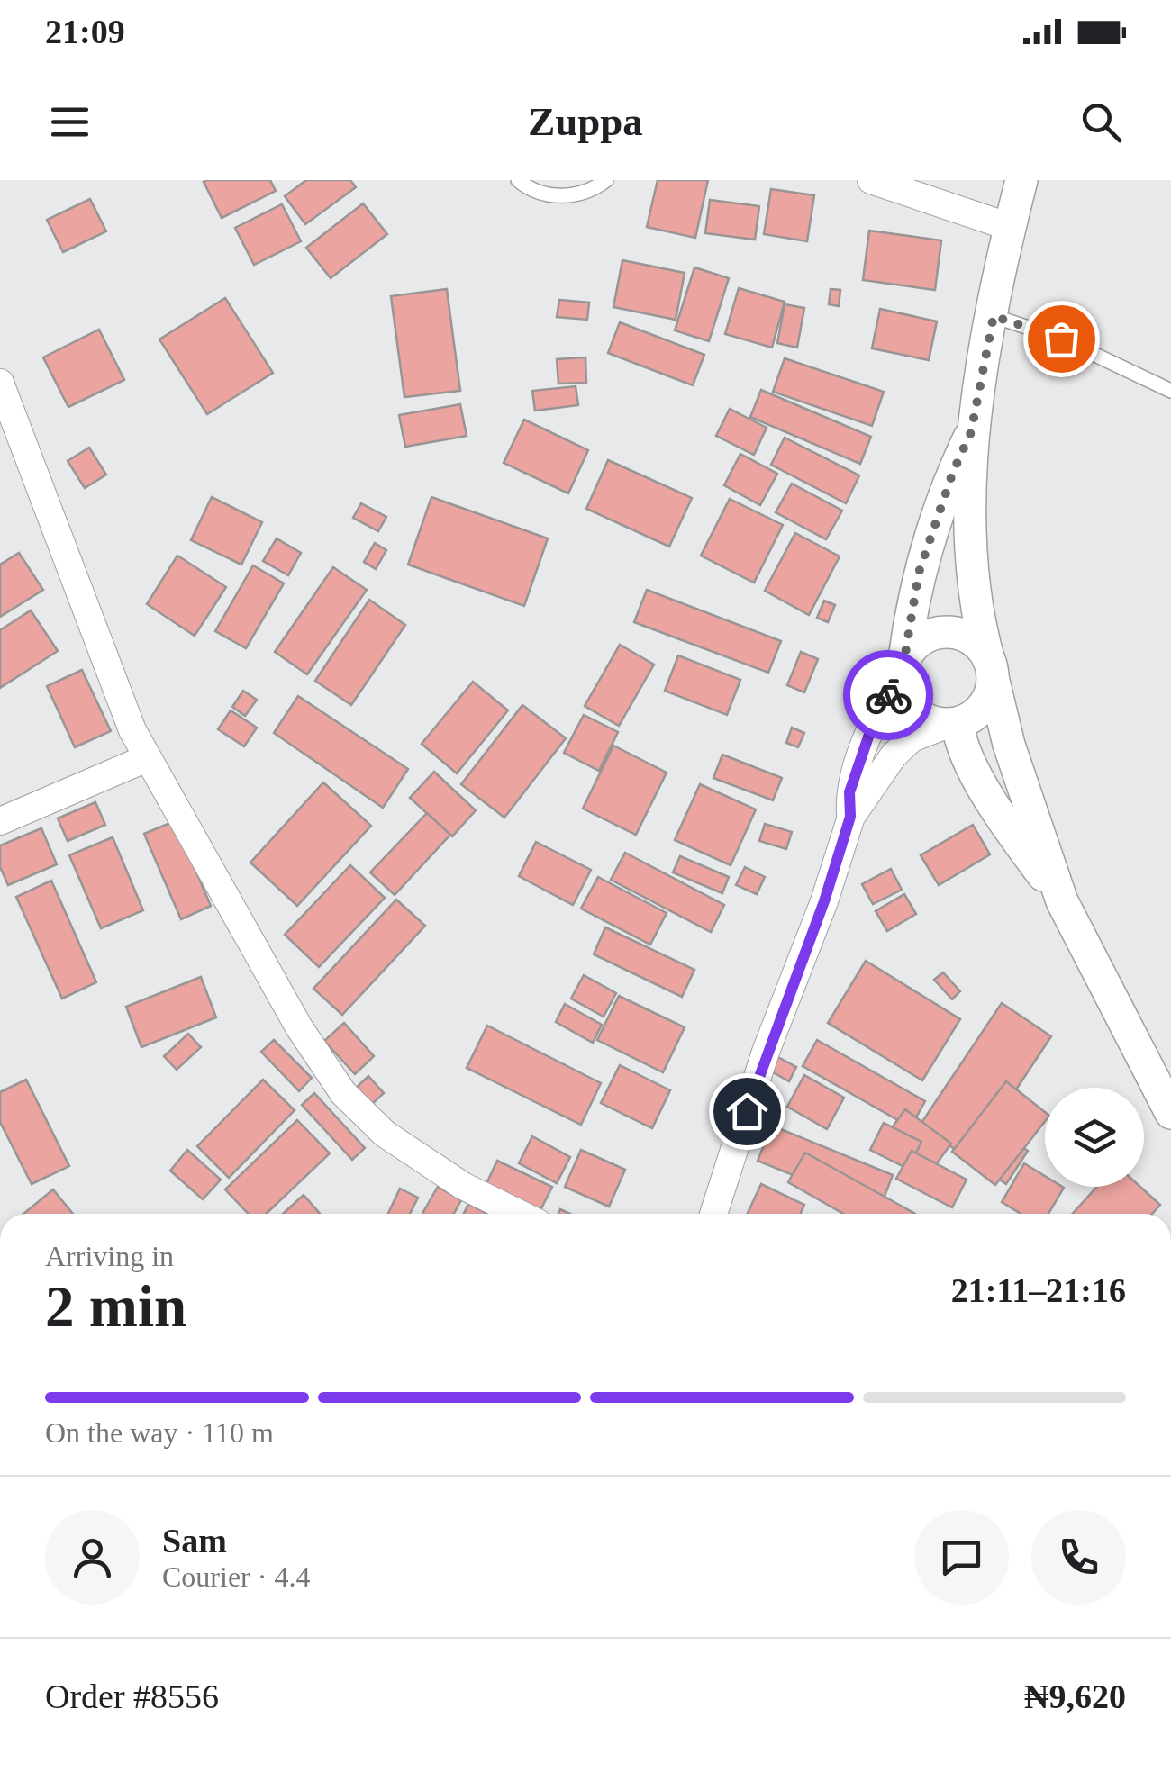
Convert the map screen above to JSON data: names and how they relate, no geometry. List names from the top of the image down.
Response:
{
  "page": {
    "status": "21:09",
    "header": "Zuppa",
    "heading": ["2 min", "Arriving in", "21:11–21:16"],
    "panel": [
      "Sam",
      "Courier · 4.4",
      "Order #8556",
      "₦9,620"
    ],
    "bar": "On the way · 110 m"
  }
}
